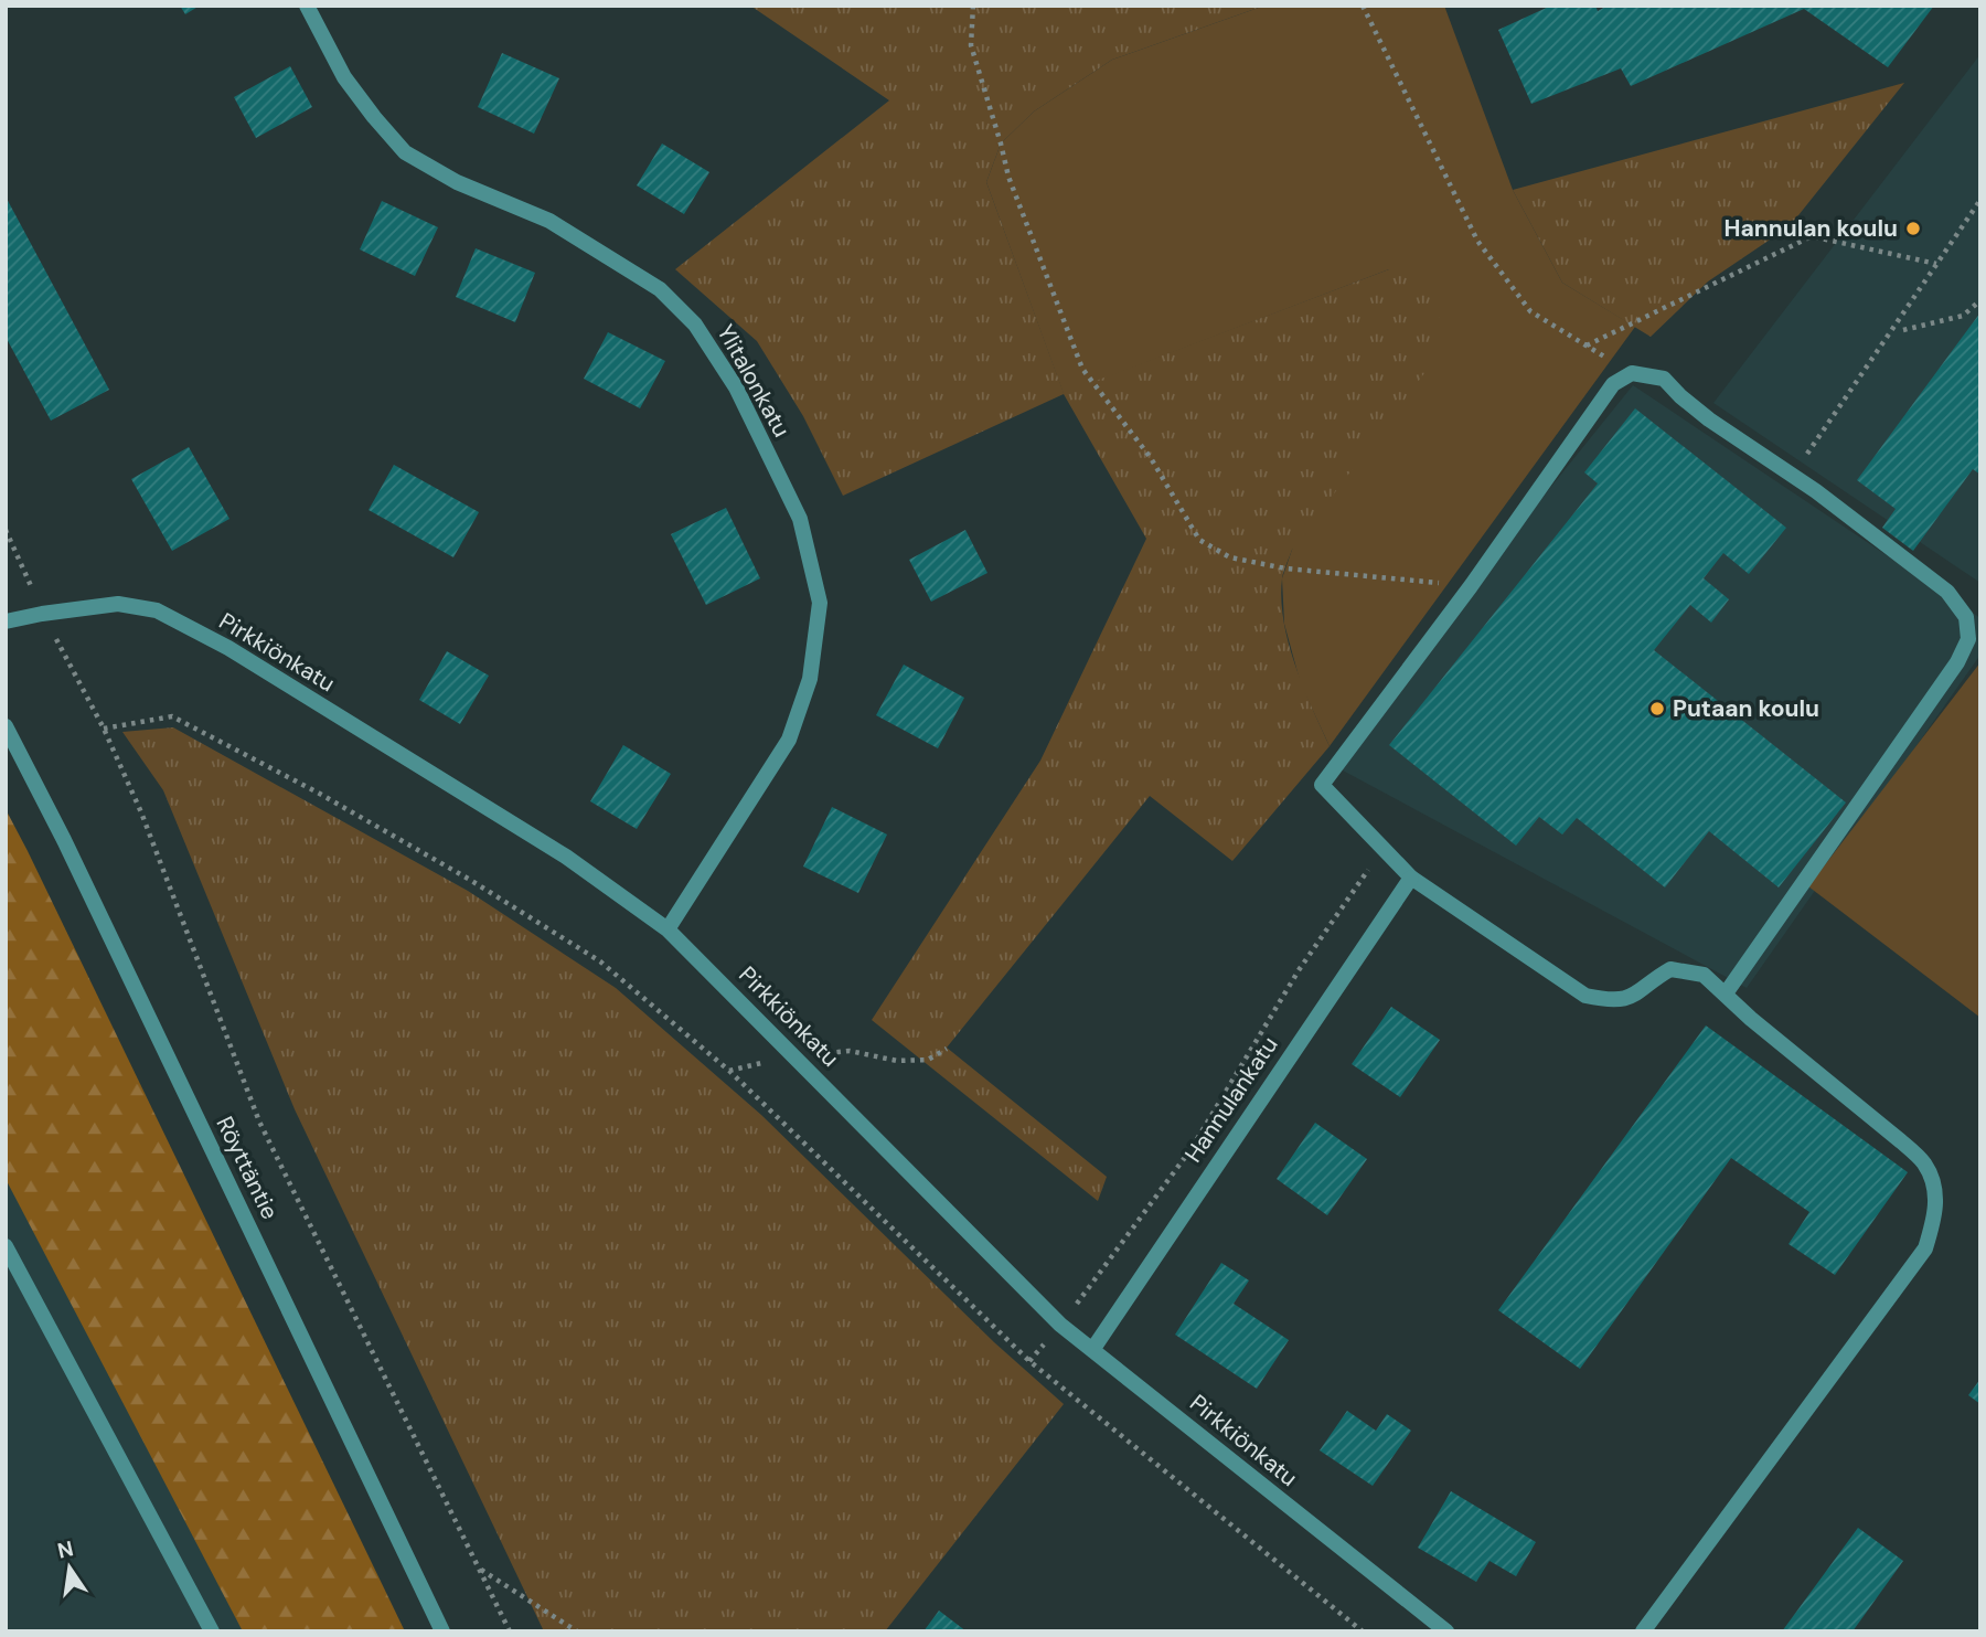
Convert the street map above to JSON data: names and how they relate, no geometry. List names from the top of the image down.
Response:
{
  "streets": {
    "street": [
      "Ylitalonkatu",
      "Pirkkiönkatu",
      "Hannulankatu",
      "Röyttäntie"
    ]
  },
  "crossings": [
    ["Ylitalonkatu", "Pirkkiönkatu"],
    ["Pirkkiönkatu", "Hannulankatu"]
  ],
  "places": ["Hannulan koulu", "Putaan koulu"],
  "north": "top"
}
